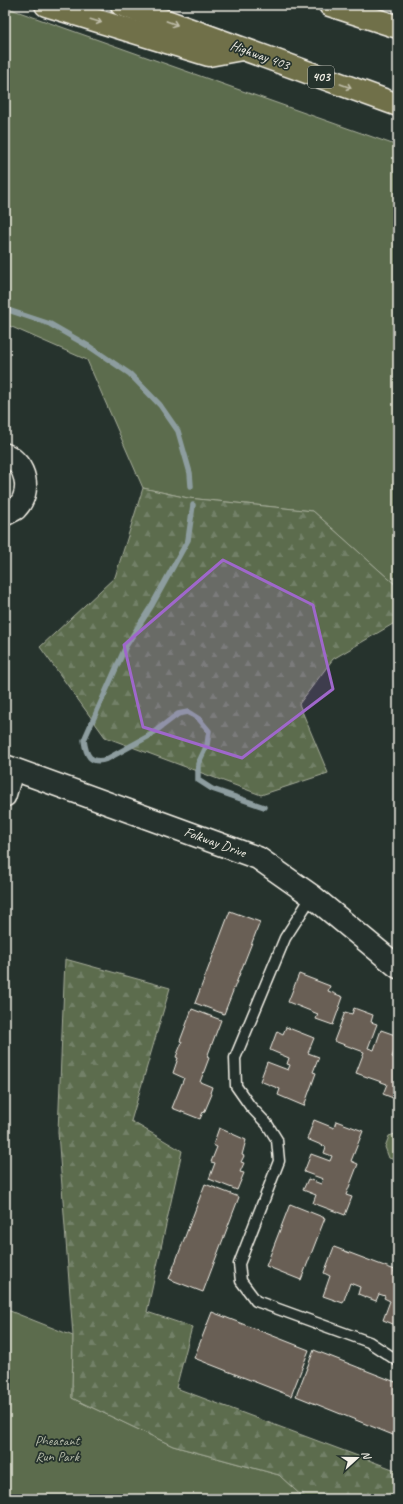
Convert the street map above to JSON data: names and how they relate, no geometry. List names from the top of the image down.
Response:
{
  "streets": {
    "highway": ["Highway 403", "403"],
    "street": ["Folkway Drive"]
  },
  "parks": ["Pheasant Run Park"],
  "north": "right"
}
